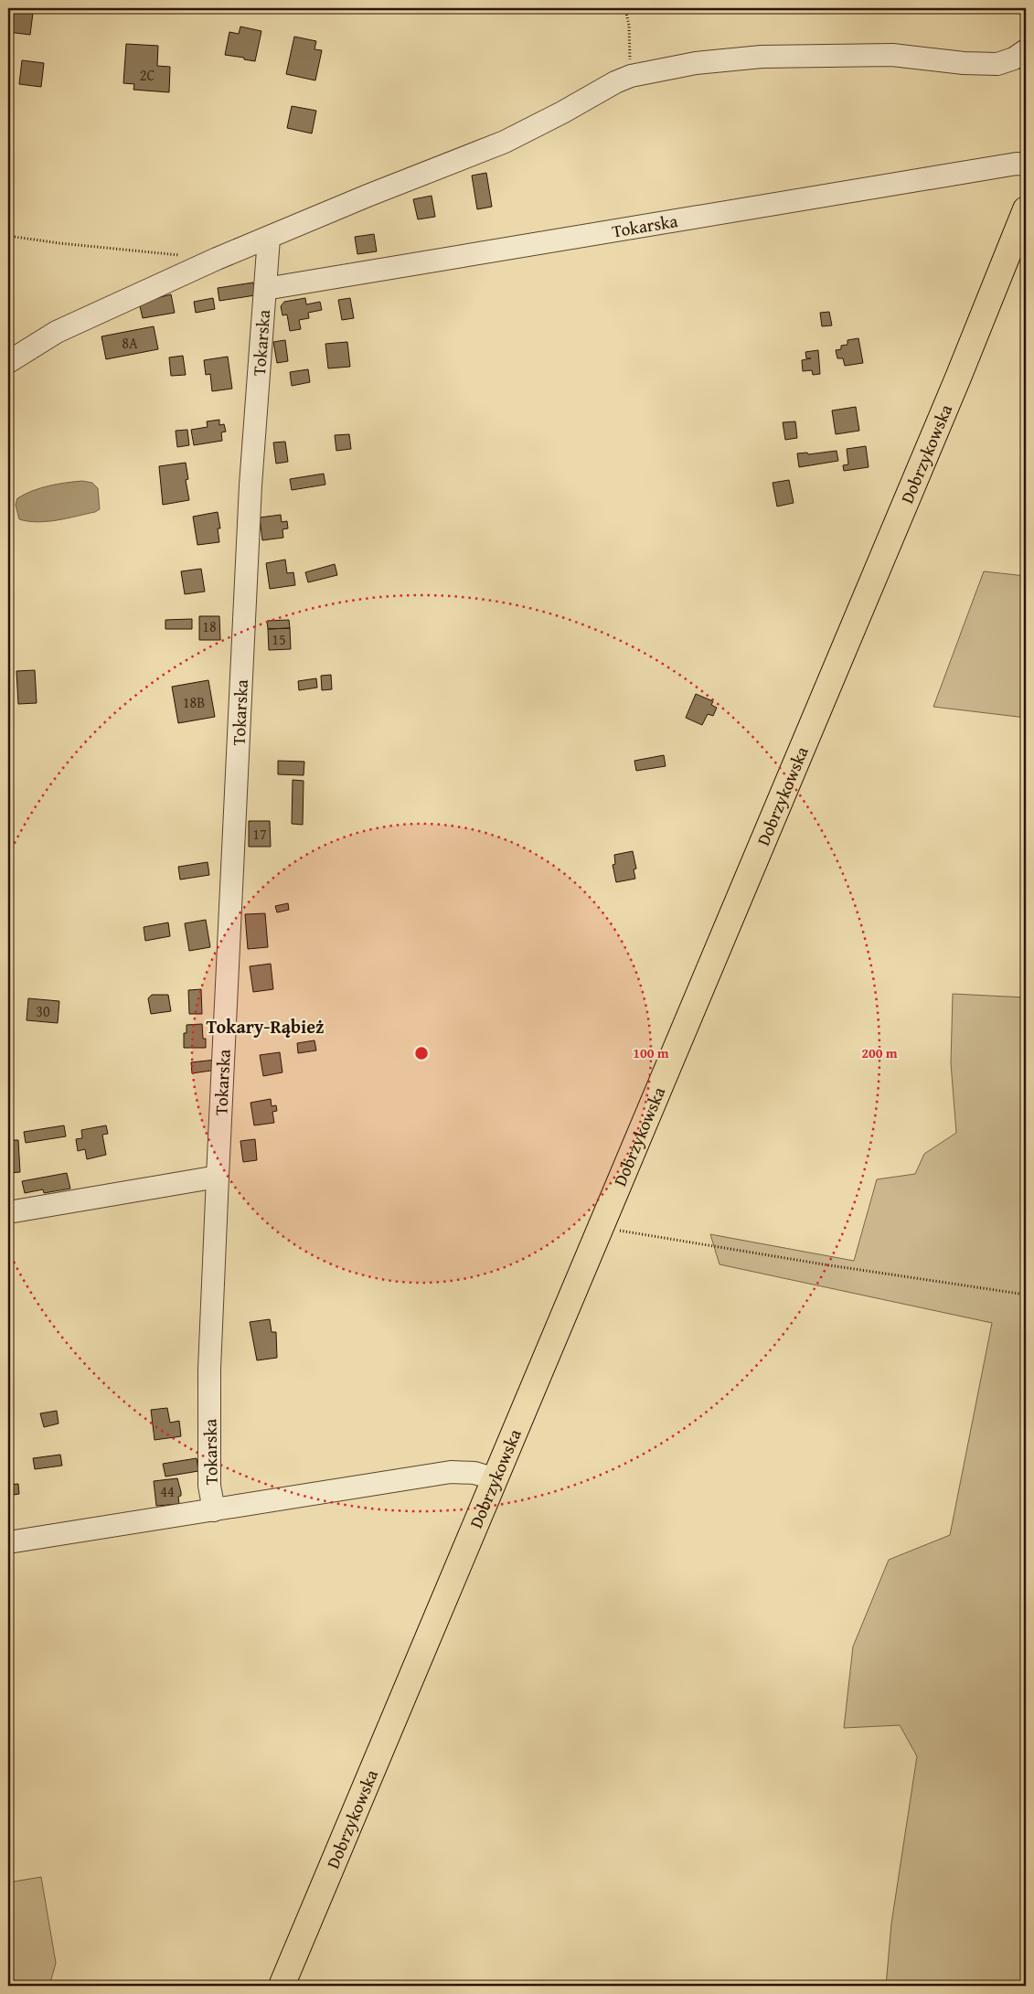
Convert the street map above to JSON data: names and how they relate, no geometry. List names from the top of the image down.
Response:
{
  "streets": {
    "main road": ["Dobrzykowska"],
    "street": ["Tokarska"]
  },
  "crossings": [
    ["Tokarska", "Dobrzykowska"]
  ],
  "districts": ["Tokary-Rąbież"],
  "house_numbers": [
    "2C",
    "8A",
    "18",
    "15",
    "18B",
    "17",
    "30",
    "44"
  ],
  "rings": ["100 m", "200 m"]
}
